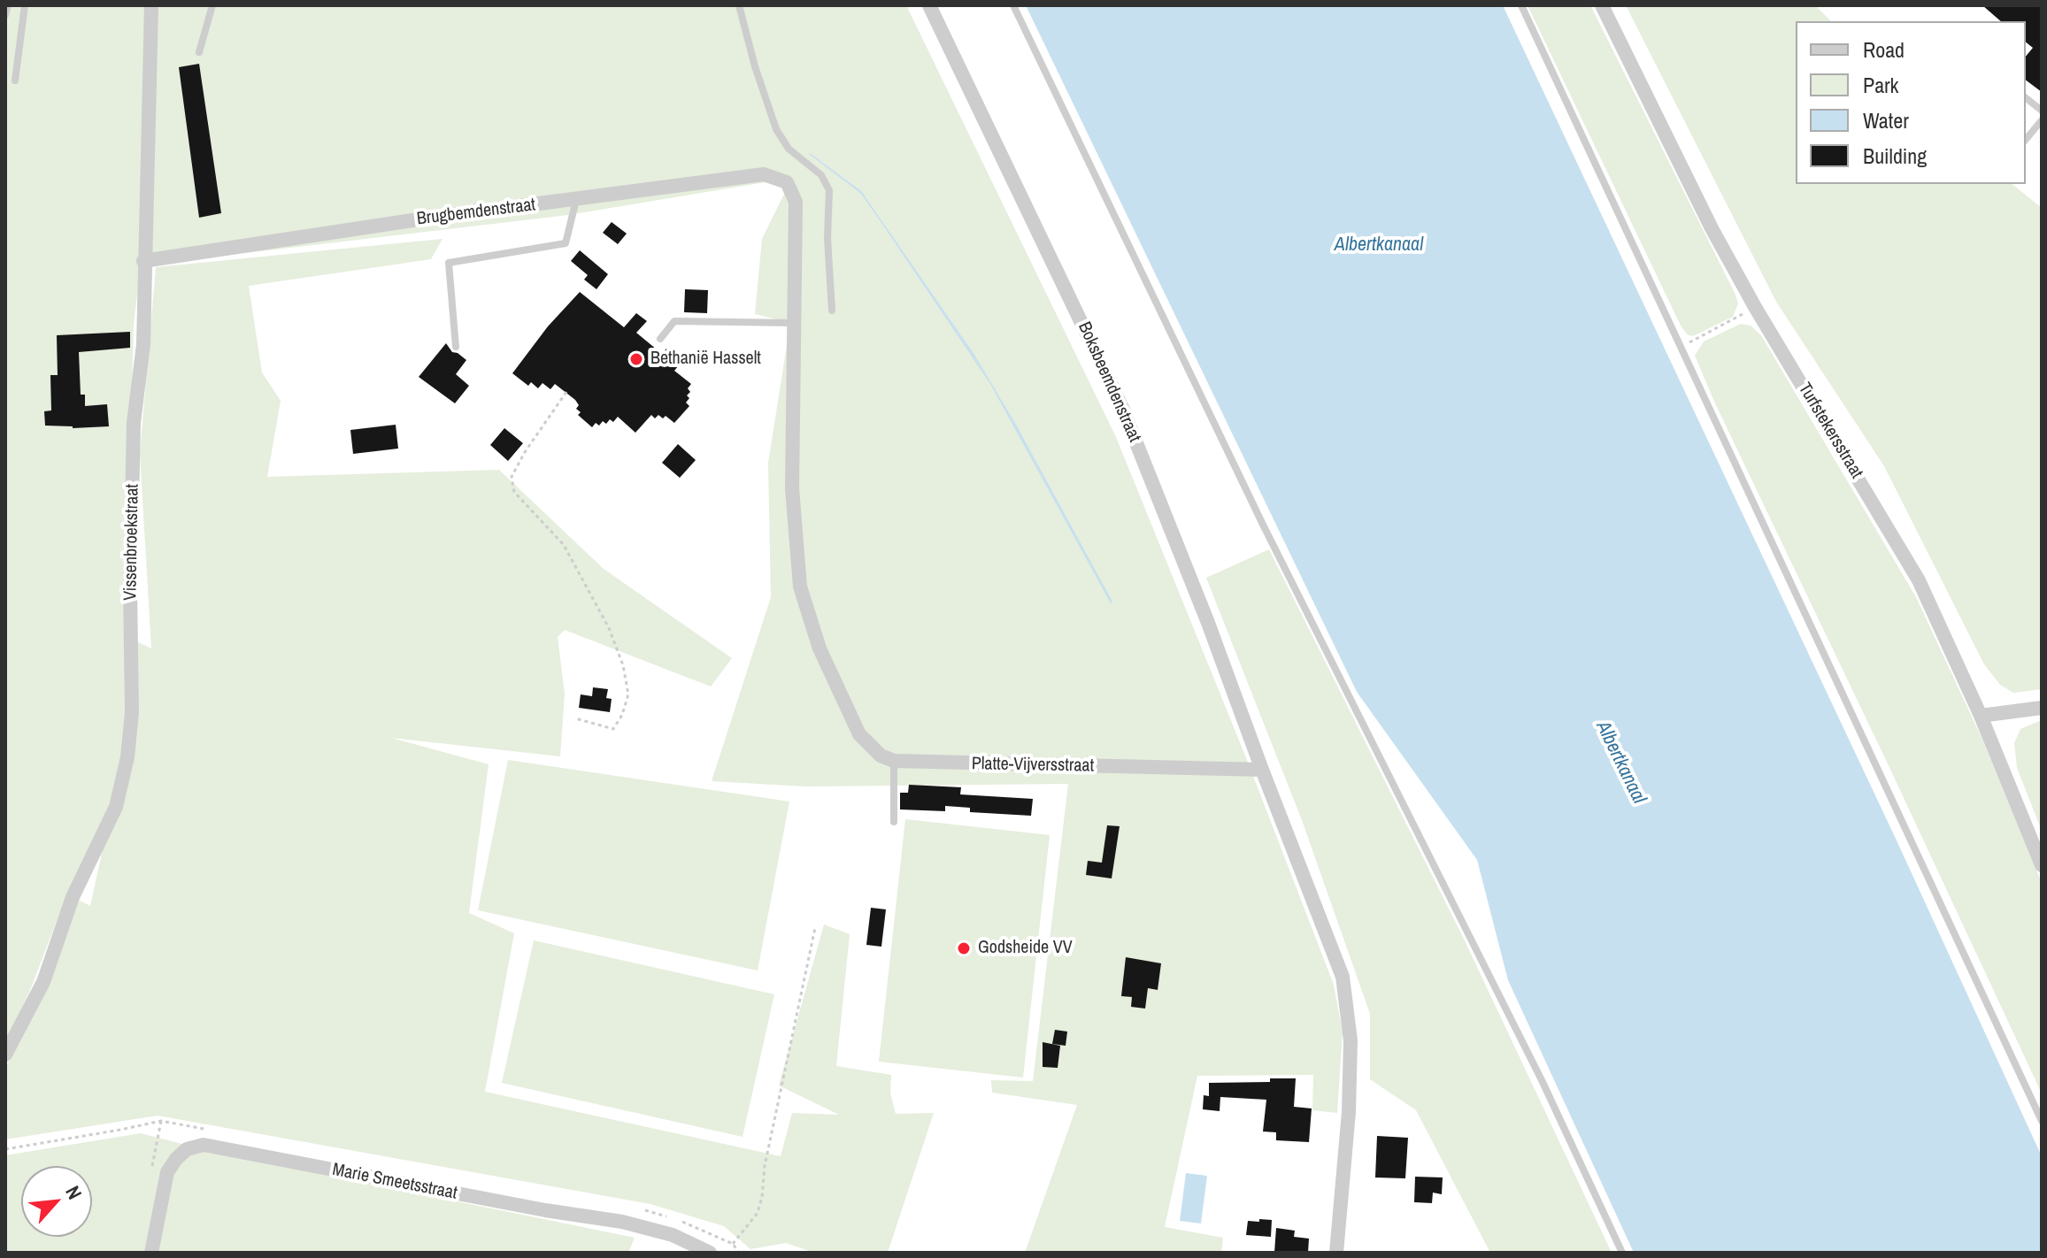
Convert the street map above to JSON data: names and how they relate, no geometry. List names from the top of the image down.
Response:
{
  "streets": {
    "street": [
      "Brugbemdenstraat",
      "Boksbeemdenstraat",
      "Turfstekersstraat",
      "Vissenbroekstraat",
      "Platte-Vijversstraat",
      "Marie Smeetsstraat"
    ]
  },
  "crossings": [
    ["Brugbemdenstraat", "Vissenbroekstraat"],
    ["Boksbeemdenstraat", "Platte-Vijversstraat"]
  ],
  "water": ["Albertkanaal"],
  "places": ["Bethanië Hasselt", "Godsheide VV"],
  "legend": [
    "Road",
    "Park",
    "Water",
    "Building"
  ],
  "north": "top right"
}
